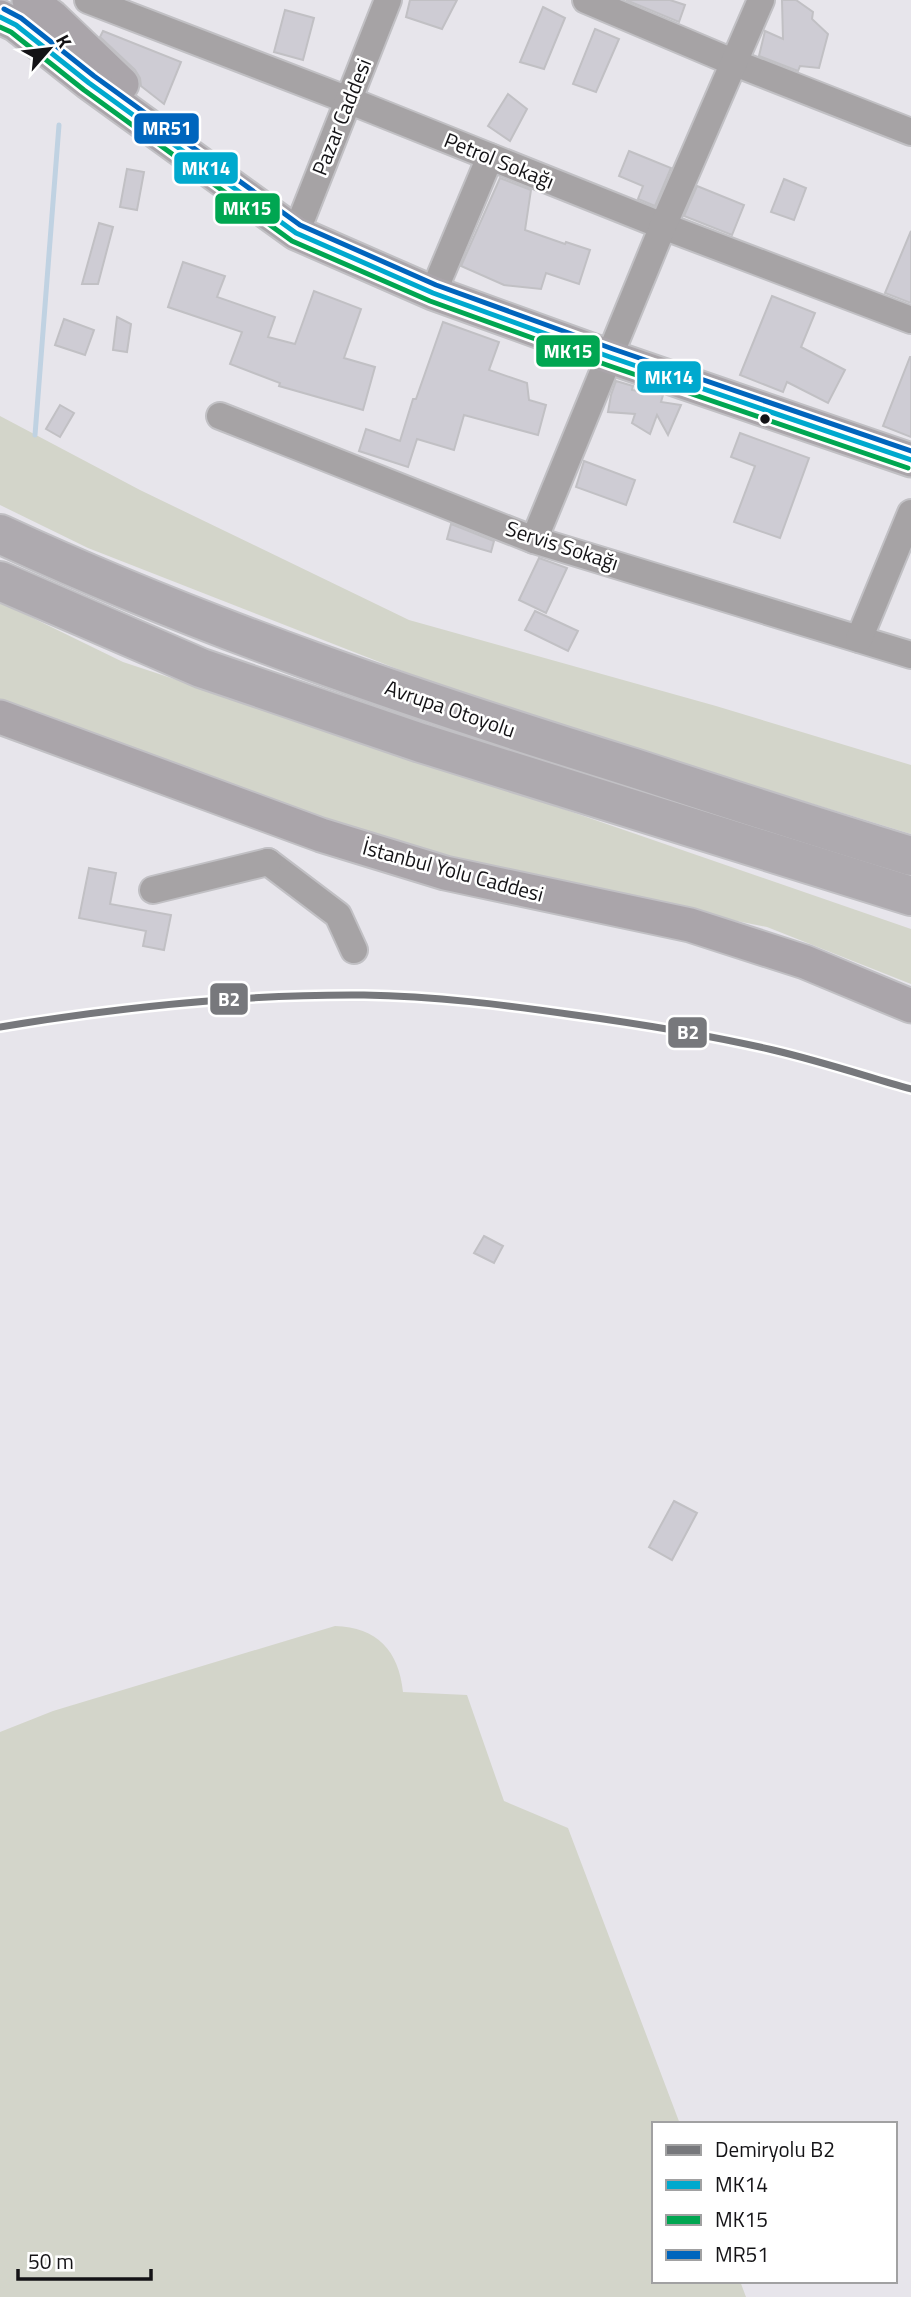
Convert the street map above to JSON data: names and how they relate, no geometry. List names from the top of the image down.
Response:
{
  "streets": {
    "highway": ["Avrupa Otoyolu"],
    "main road": ["İstanbul Yolu Caddesi"],
    "street": ["Pazar Caddesi", "Petrol Sokağı", "Servis Sokağı"]
  },
  "crossings": [
    ["Pazar Caddesi", "Petrol Sokağı"]
  ],
  "lines": [
    "transit line MR51",
    "transit line MK14",
    "transit line MK15",
    "rail line B2"
  ],
  "legend": [
    "Demiryolu B2",
    "MK14",
    "MK15",
    "MR51"
  ],
  "scale_bar": "50 m",
  "north": "top right"
}
